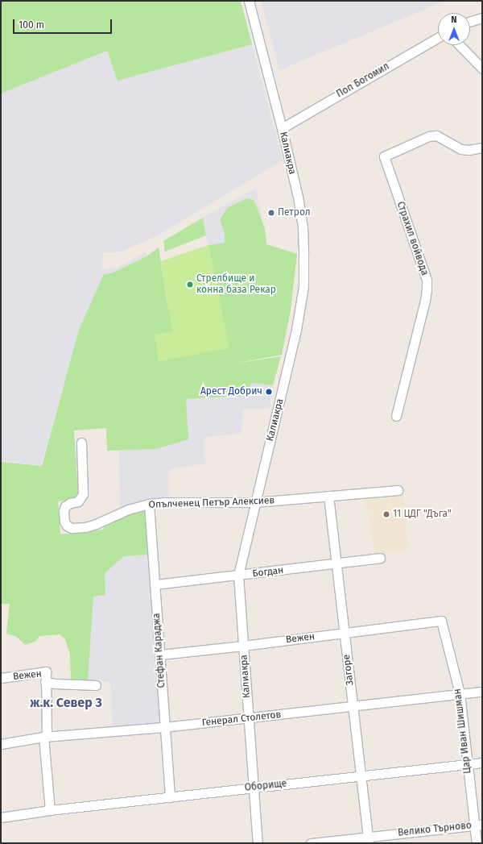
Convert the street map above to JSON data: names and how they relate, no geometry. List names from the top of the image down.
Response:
{
  "streets": {
    "street": [
      "Поп Богомил",
      "Калиакра",
      "Страхил войвода",
      "Опълченец Петър Алексиев",
      "Богдан",
      "Вежен",
      "Стефан Караджа",
      "Загоре",
      "Генерал Столетов",
      "Цар Иван Шишман",
      "Оборище",
      "Велико Търново"
    ]
  },
  "crossings": [
    ["Поп Богомил", "Калиакра"],
    ["Калиакра", "Опълченец Петър Алексиев"],
    ["Калиакра", "Богдан"],
    ["Калиакра", "Вежен"],
    ["Калиакра", "Генерал Столетов"],
    ["Калиакра", "Оборище"],
    ["Опълченец Петър Алексиев", "Стефан Караджа"],
    ["Опълченец Петър Алексиев", "Загоре"],
    ["Богдан", "Стефан Караджа"],
    ["Богдан", "Загоре"],
    ["Вежен", "Стефан Караджа"],
    ["Вежен", "Загоре"],
    ["Вежен", "Генерал Столетов"],
    ["Вежен", "Цар Иван Шишман"],
    ["Стефан Караджа", "Генерал Столетов"],
    ["Стефан Караджа", "Оборище"],
    ["Загоре", "Генерал Столетов"],
    ["Загоре", "Оборище"],
    ["Загоре", "Велико Търново"],
    ["Генерал Столетов", "Цар Иван Шишман"],
    ["Цар Иван Шишман", "Оборище"],
    ["Цар Иван Шишман", "Велико Търново"]
  ],
  "districts": ["ж.к. Север 3"],
  "places": [
    "Петрол",
    "Стрелбище и конна база Рекар",
    "Арест Добрич",
    "11 ЦДГ \"Дъга\""
  ],
  "scale_bar": "100 m",
  "north": "top"
}
